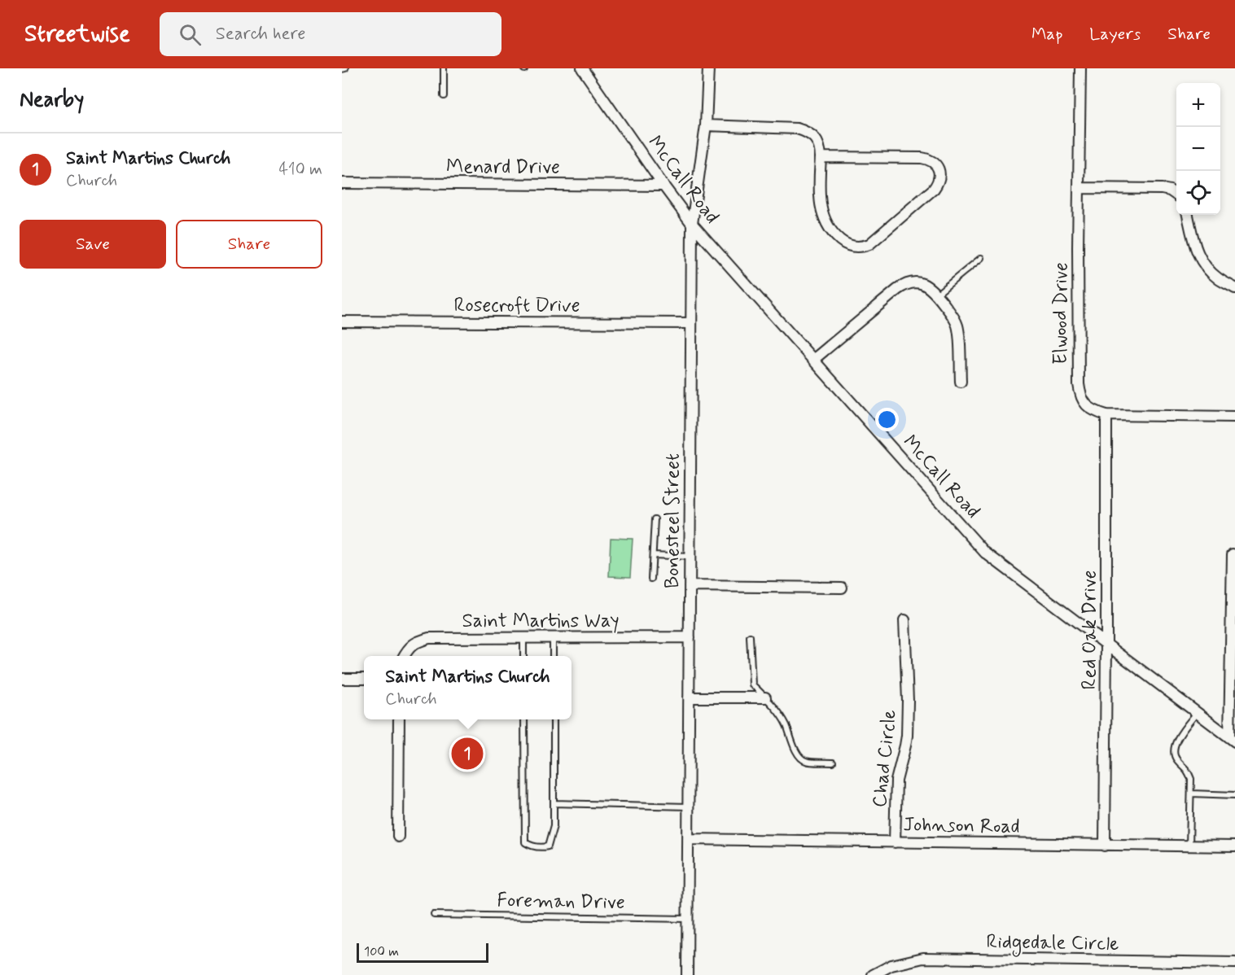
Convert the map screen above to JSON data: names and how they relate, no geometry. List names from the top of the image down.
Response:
{
  "streets": {
    "street": [
      "Menard Drive",
      "McCall Road",
      "Rosecroft Drive",
      "Elwood Drive",
      "Bonesteel Street",
      "Saint Martins Way",
      "Red Oak Drive",
      "Chad Circle",
      "Johnson Road",
      "Ridgedale Circle"
    ],
    "lane": ["Foreman Drive"]
  },
  "crossings": [
    ["Menard Drive", "McCall Road"],
    ["McCall Road", "Bonesteel Street"],
    ["McCall Road", "Red Oak Drive"],
    ["Rosecroft Drive", "Bonesteel Street"],
    ["Elwood Drive", "Red Oak Drive"],
    ["Bonesteel Street", "Saint Martins Way"],
    ["Bonesteel Street", "Johnson Road"],
    ["Bonesteel Street", "Foreman Drive"],
    ["Red Oak Drive", "Johnson Road"],
    ["Chad Circle", "Johnson Road"]
  ],
  "scale_bar": "100 m",
  "page": {
    "header": "Streetwise",
    "search": "Search here",
    "nav": ["Map", "Layers", "Share"],
    "heading": "Nearby",
    "map_buttons": ["+", "−"],
    "list": [
      {
        "mark": "1",
        "name": "Saint Martins Church",
        "note": "Church",
        "value": "410 m"
      }
    ],
    "buttons": ["Save", "Share"],
    "popup": ["Saint Martins Church", "Church"],
    "pins": "1",
    "scale": "100 m"
  }
}
